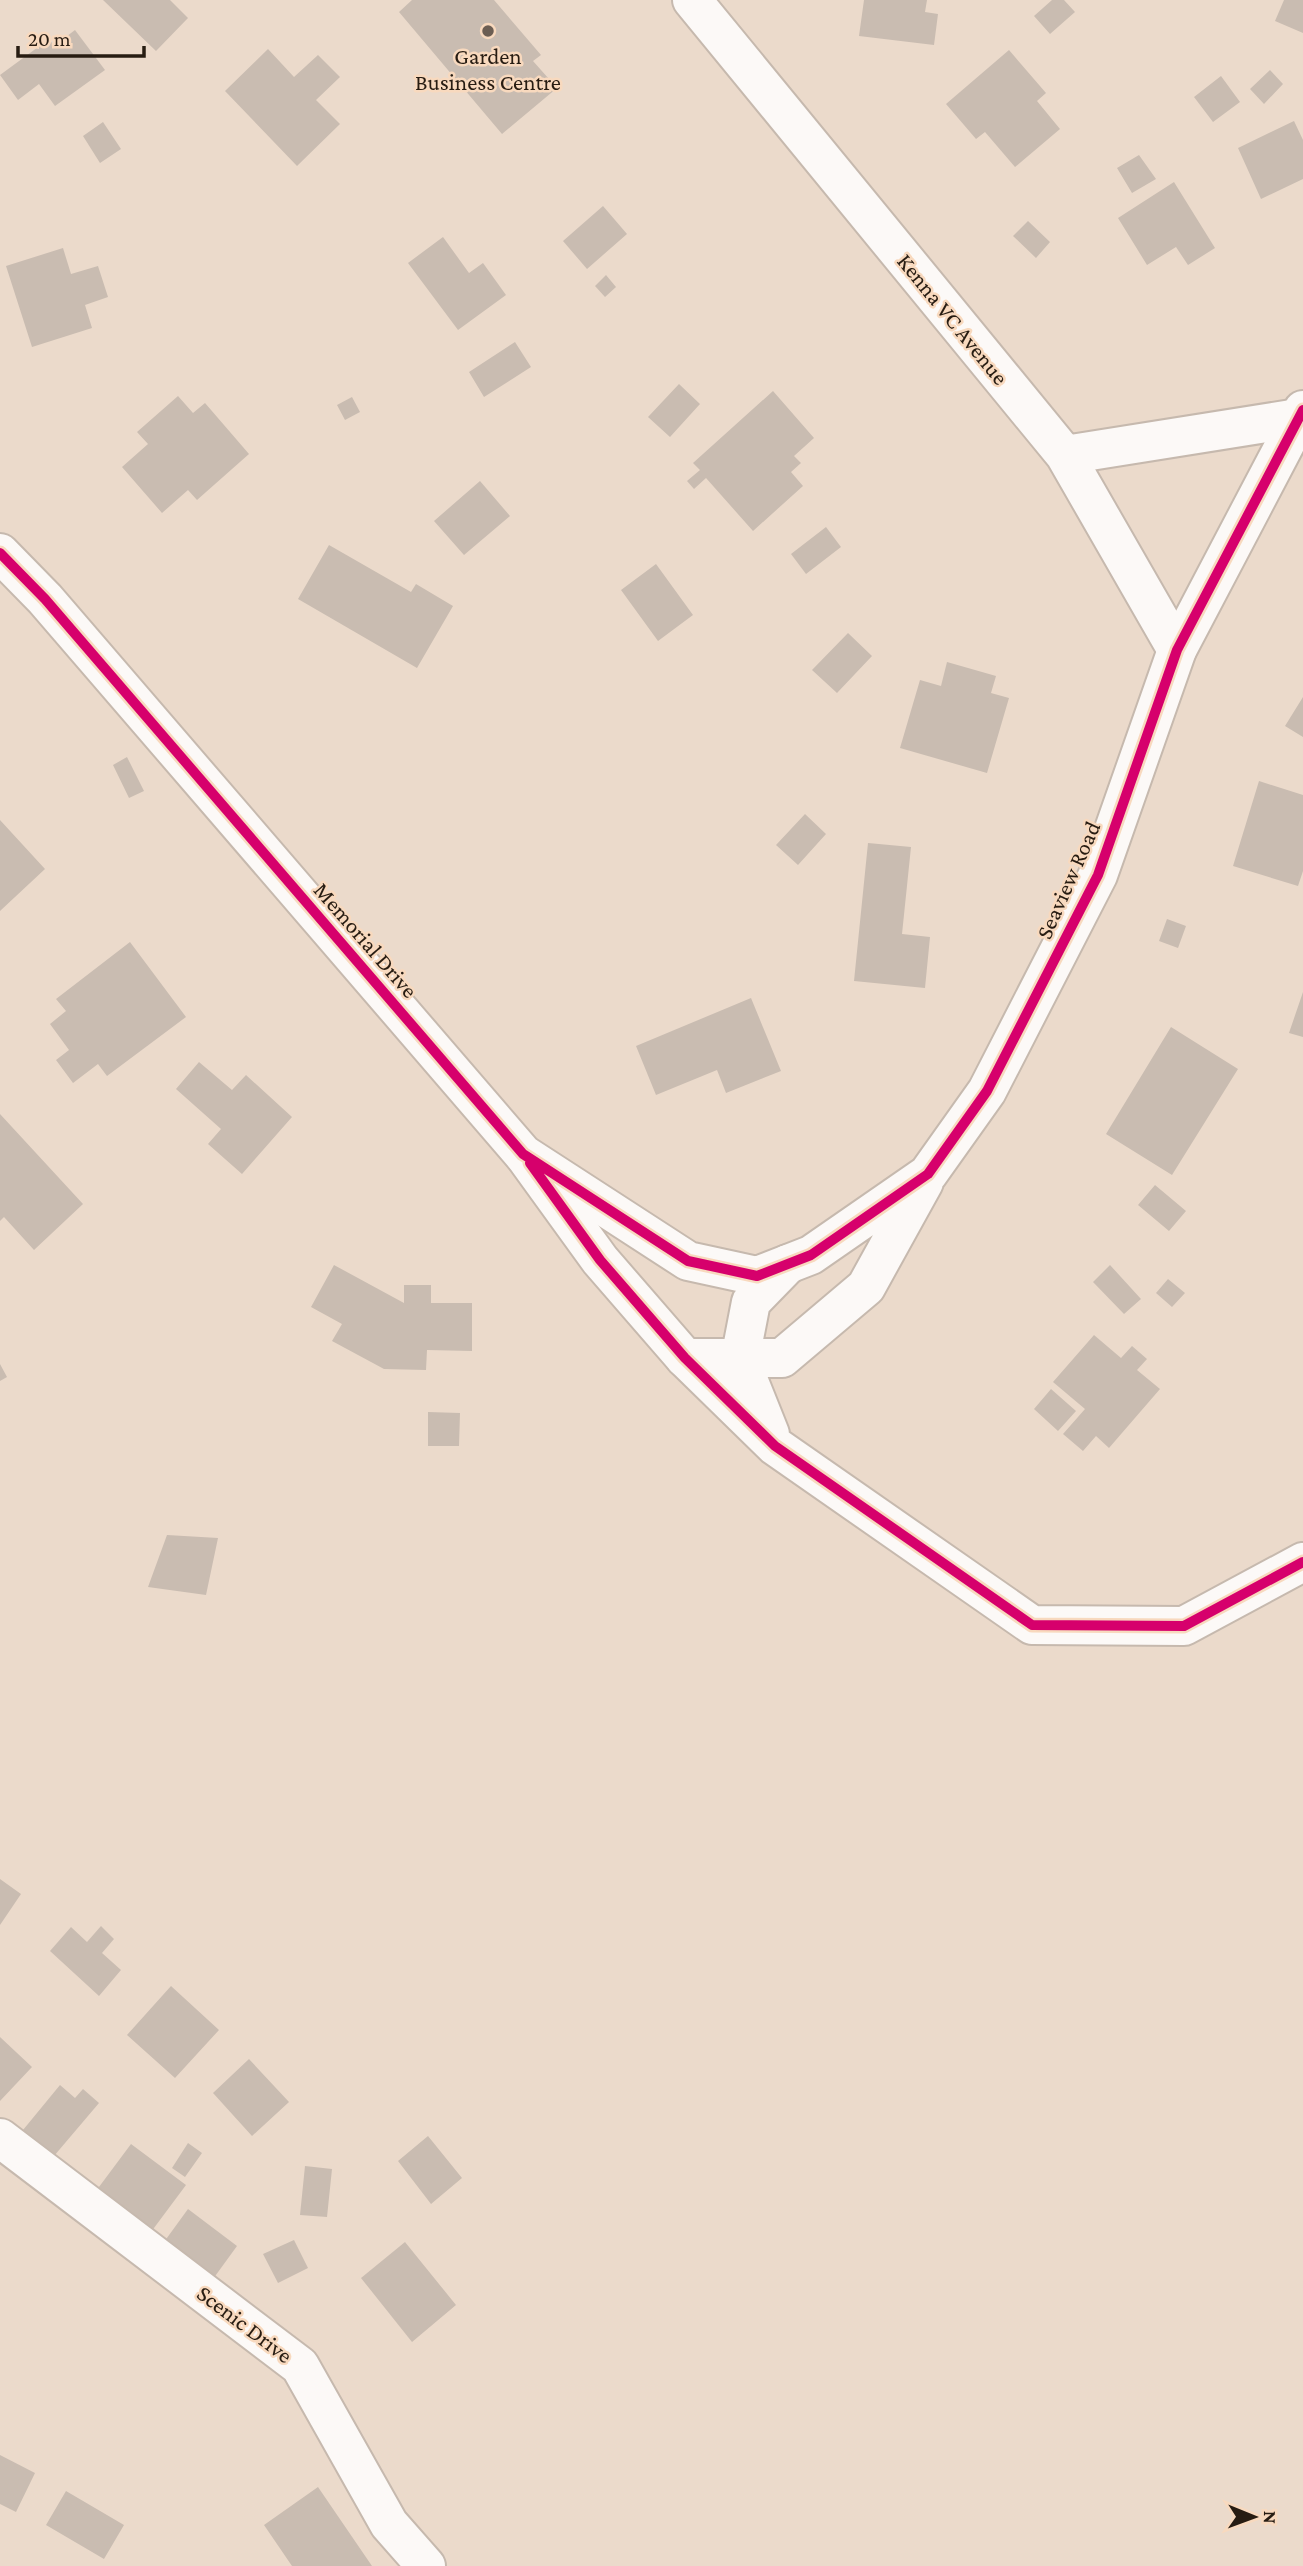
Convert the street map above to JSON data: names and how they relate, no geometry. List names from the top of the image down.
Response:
{
  "streets": {
    "street": [
      "Kenna VC Avenue",
      "Seaview Road",
      "Memorial Drive",
      "Scenic Drive"
    ]
  },
  "crossings": [
    ["Kenna VC Avenue", "Seaview Road"],
    ["Seaview Road", "Memorial Drive"]
  ],
  "places": ["Garden Business Centre"],
  "scale_bar": "20 m",
  "north": "right"
}
